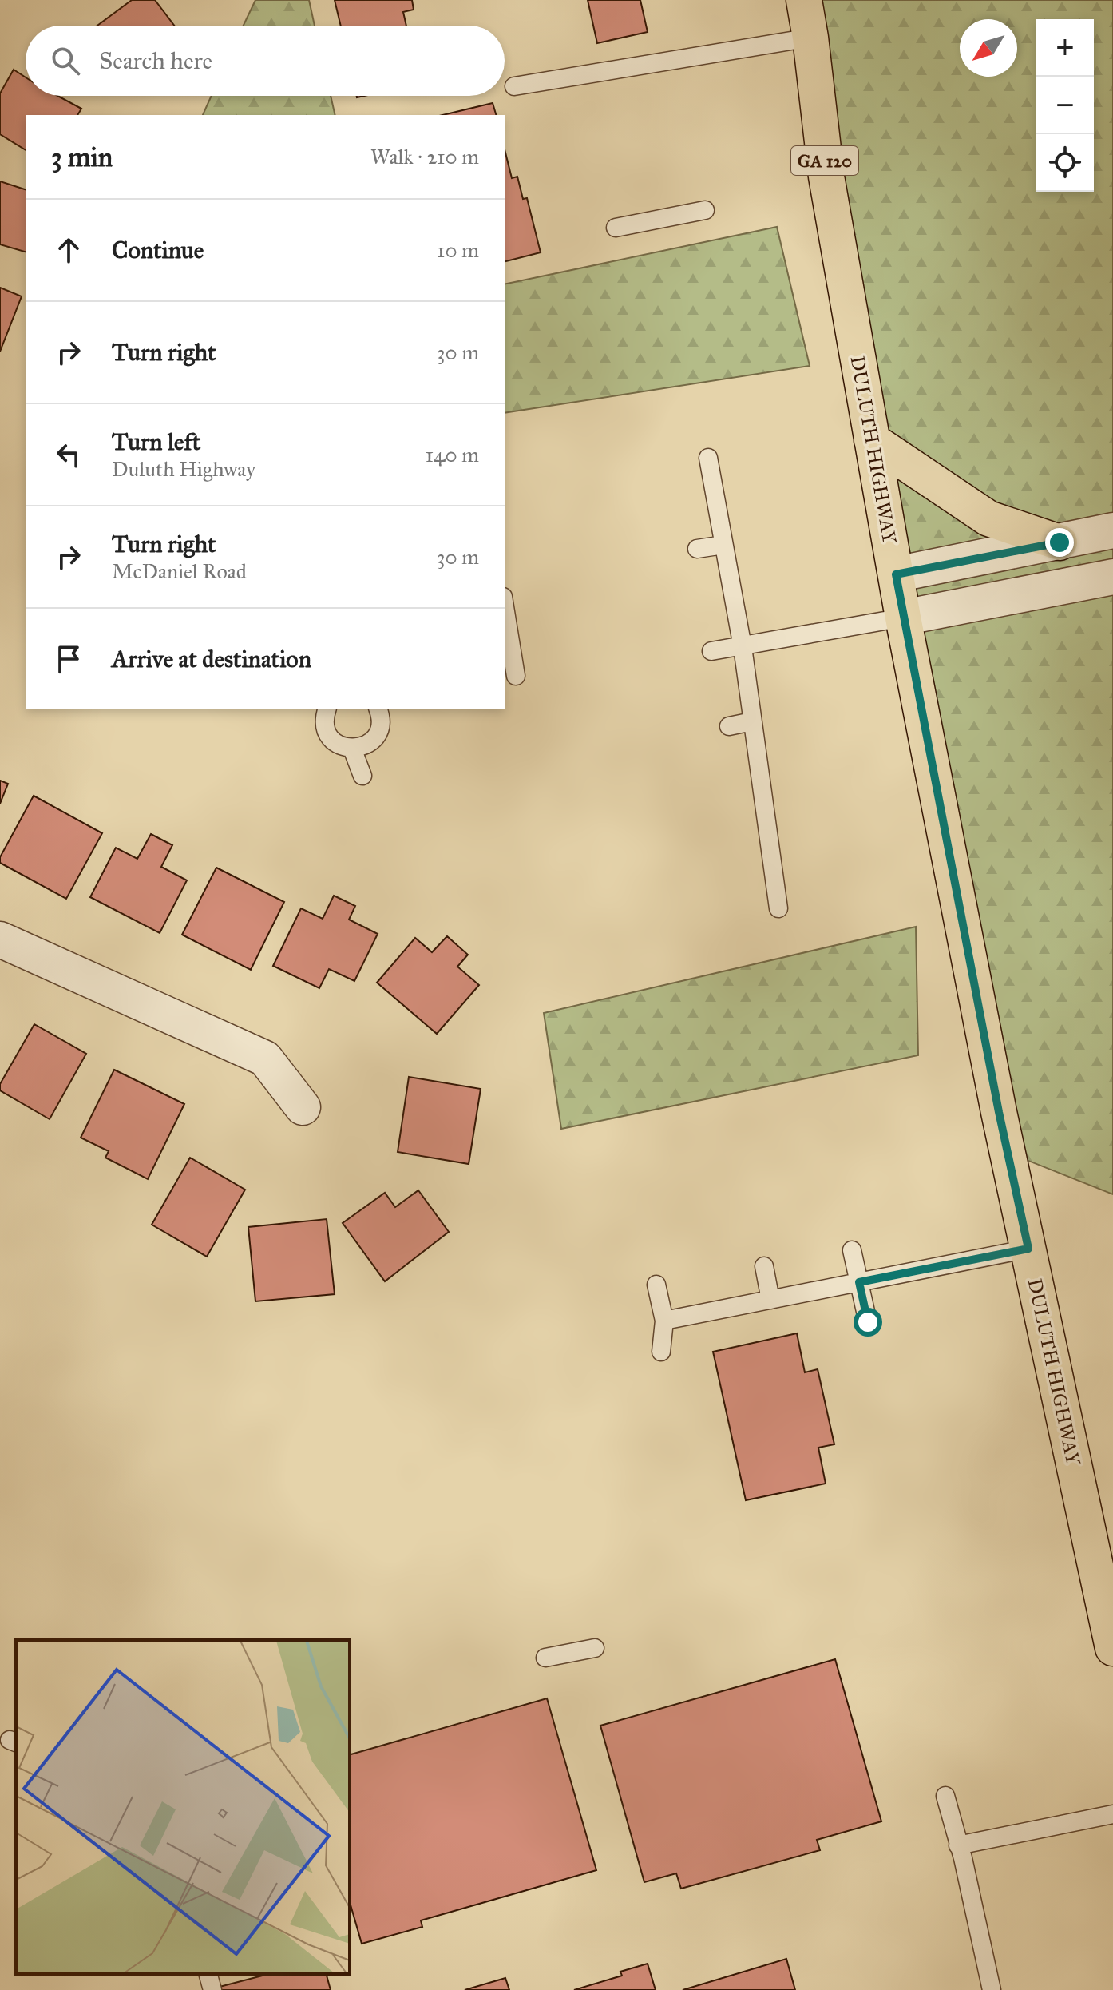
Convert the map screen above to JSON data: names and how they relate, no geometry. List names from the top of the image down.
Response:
{
  "streets": {
    "main road": ["GA 120", "DULUTH HIGHWAY"]
  },
  "north": "bottom left",
  "page": {
    "map_buttons": ["+", "−"],
    "search": "Search here",
    "heading": ["3 min", "Walk · 210 m"],
    "list": [
      ["Continue", "10 m"],
      ["Turn right", "30 m"],
      ["Turn left", "Duluth Highway", "140 m"],
      ["Turn right", "McDaniel Road", "30 m"],
      "Arrive at destination"
    ]
  }
}
